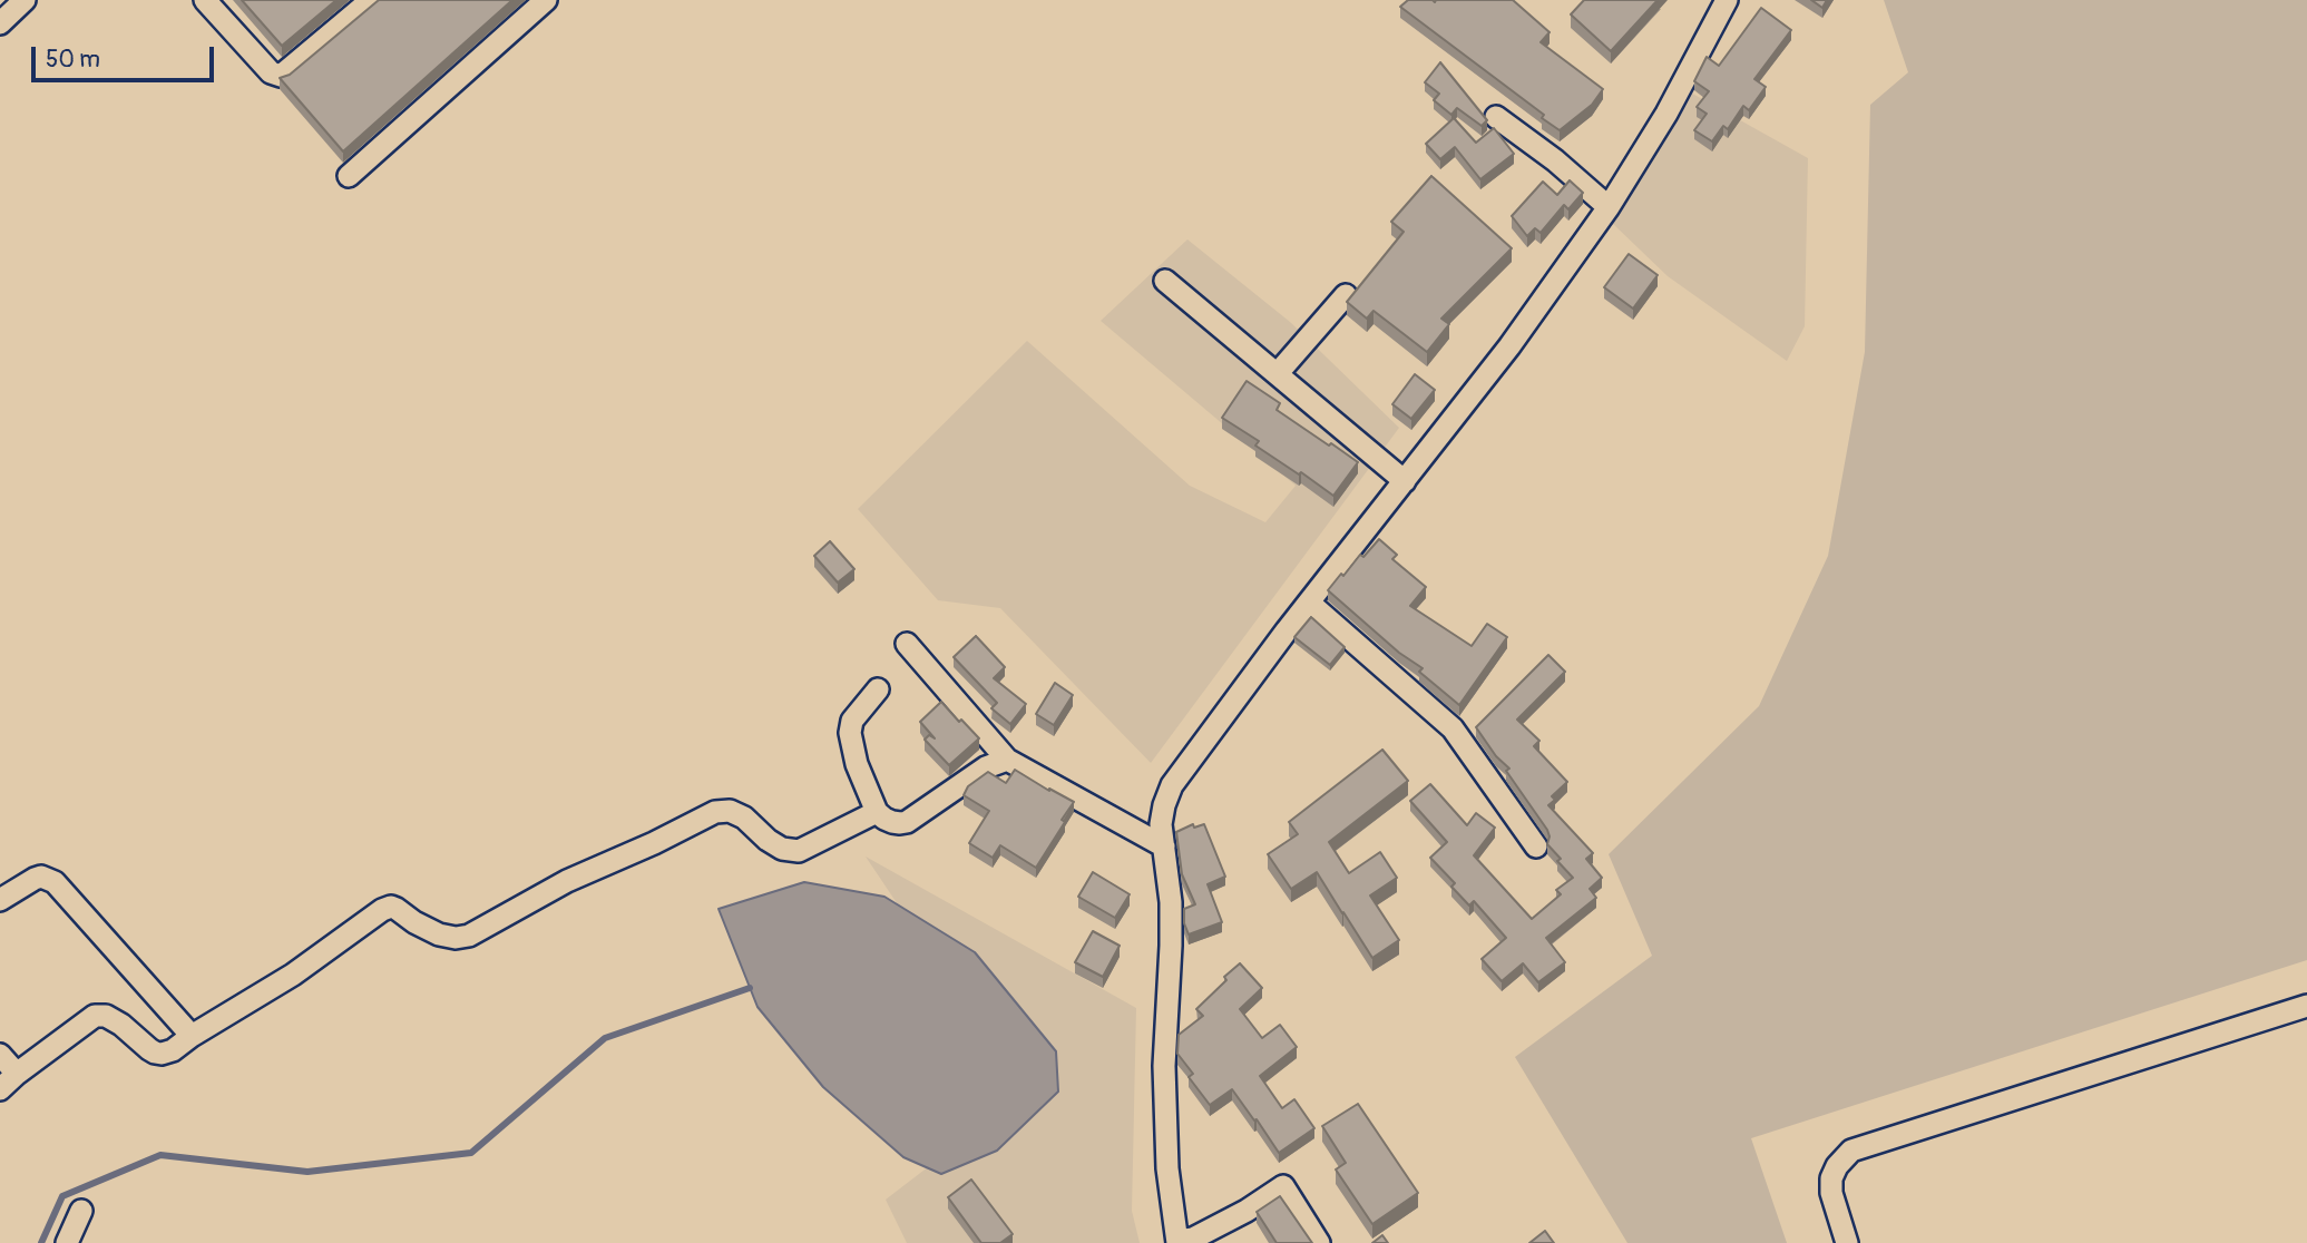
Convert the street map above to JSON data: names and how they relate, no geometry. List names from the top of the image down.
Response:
{
  "scale_bar": "50 m"
}
